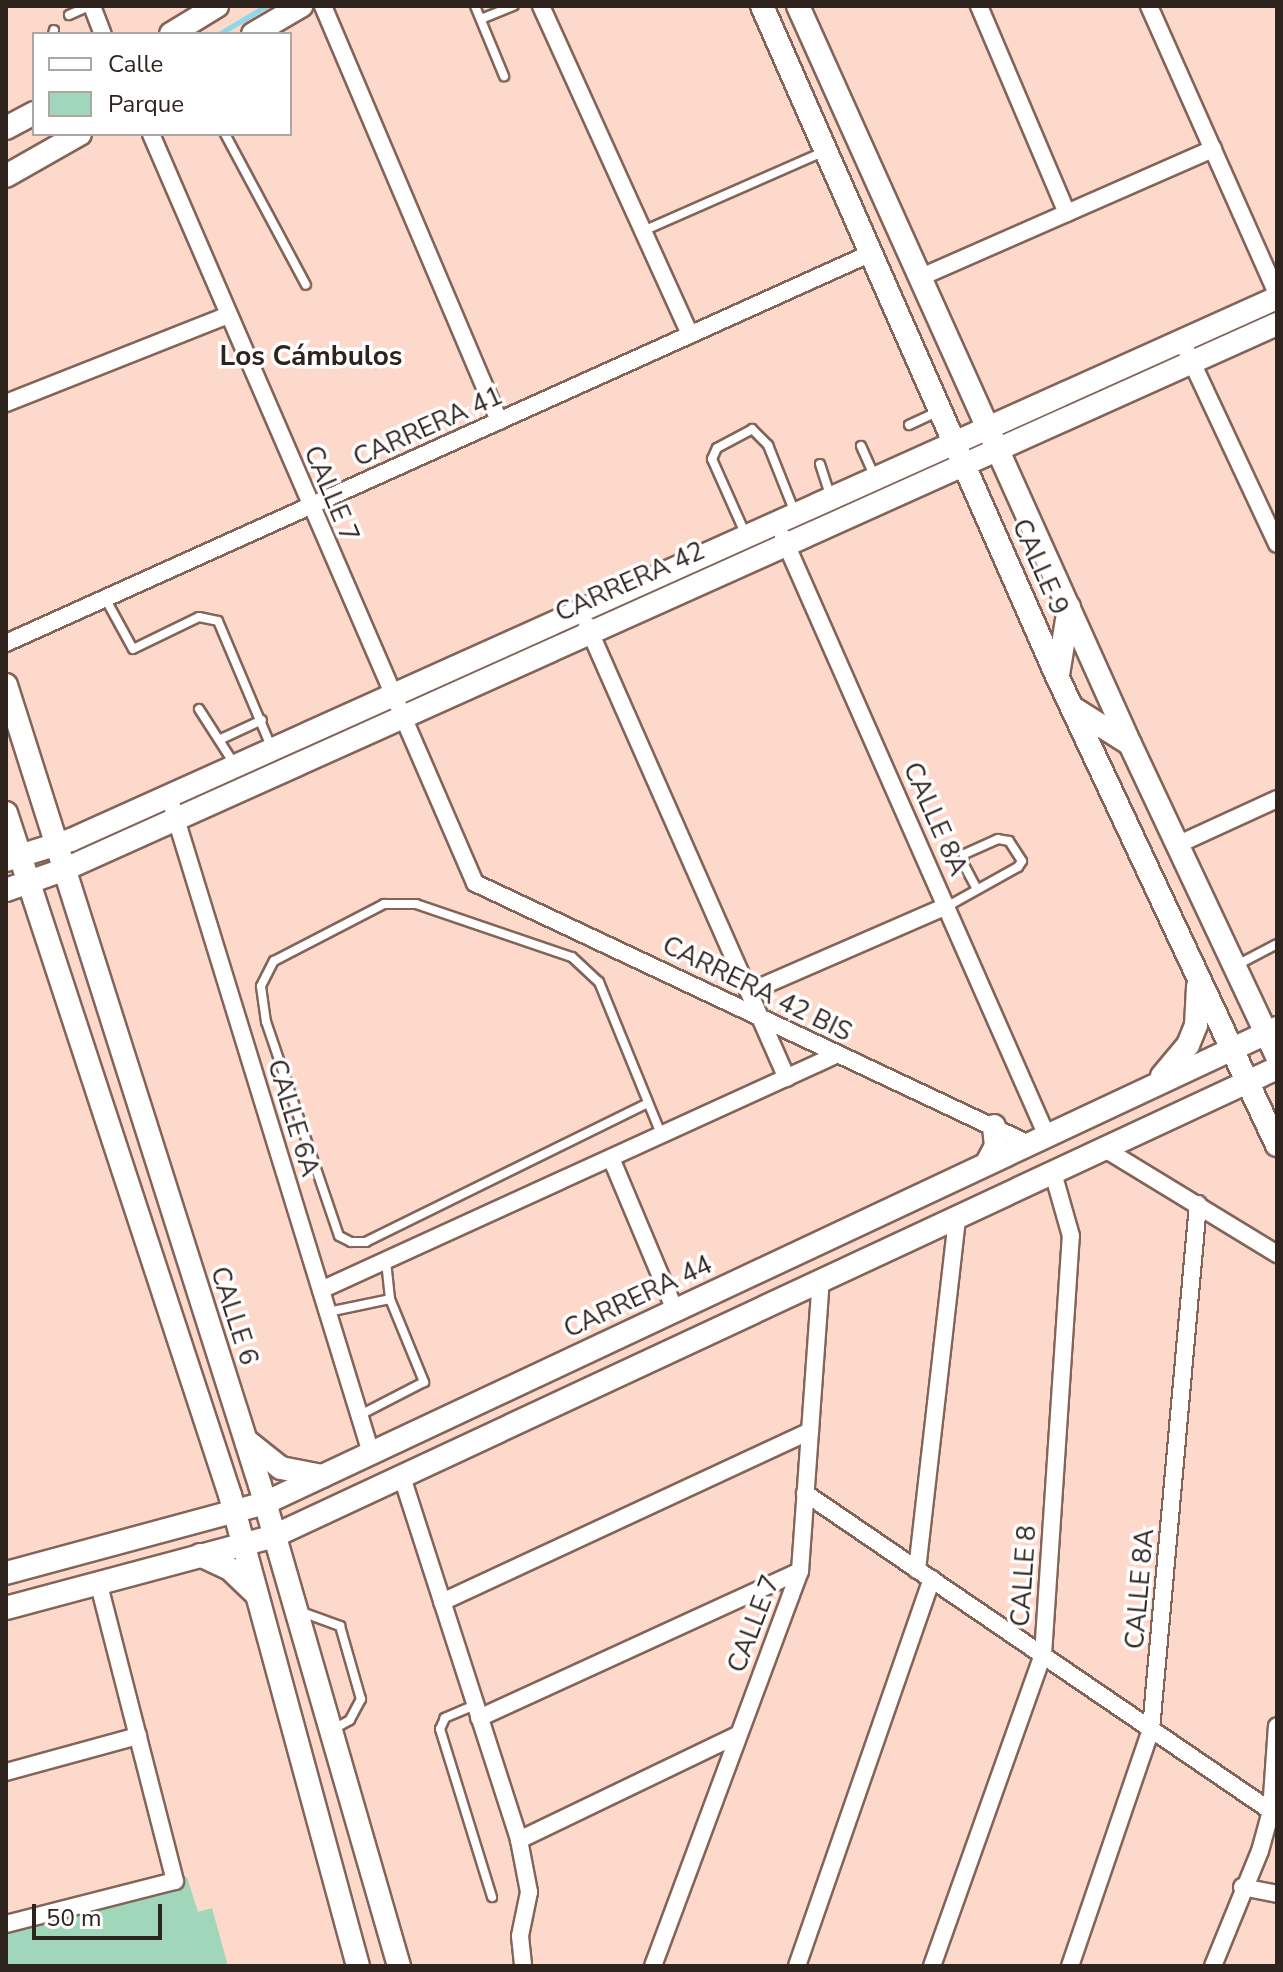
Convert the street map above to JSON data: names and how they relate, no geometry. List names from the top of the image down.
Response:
{
  "streets": {
    "main road": [
      "CALLE 9",
      "CARRERA 42",
      "CARRERA 44",
      "CALLE 6"
    ],
    "street": [
      "CARRERA 41",
      "CALLE 7",
      "CALLE 8A",
      "CARRERA 42 BIS",
      "CALLE 6A",
      "CALLE 8"
    ]
  },
  "crossings": [
    ["CARRERA 41", "CALLE 7"],
    ["CARRERA 41", "CALLE 9"],
    ["CALLE 7", "CARRERA 42"],
    ["CALLE 7", "CARRERA 42 BIS"],
    ["CALLE 9", "CARRERA 42"],
    ["CALLE 9", "CARRERA 44"],
    ["CARRERA 42", "CALLE 8A"],
    ["CARRERA 42", "CALLE 6A"],
    ["CARRERA 42", "CALLE 6"],
    ["CALLE 8A", "CARRERA 42 BIS"],
    ["CALLE 8A", "CARRERA 44"],
    ["CARRERA 42 BIS", "CARRERA 44"],
    ["CALLE 6A", "CARRERA 44"],
    ["CARRERA 44", "CALLE 6"]
  ],
  "districts": ["Los Cámbulos"],
  "legend": ["Calle", "Parque"],
  "scale_bar": "50 m"
}
